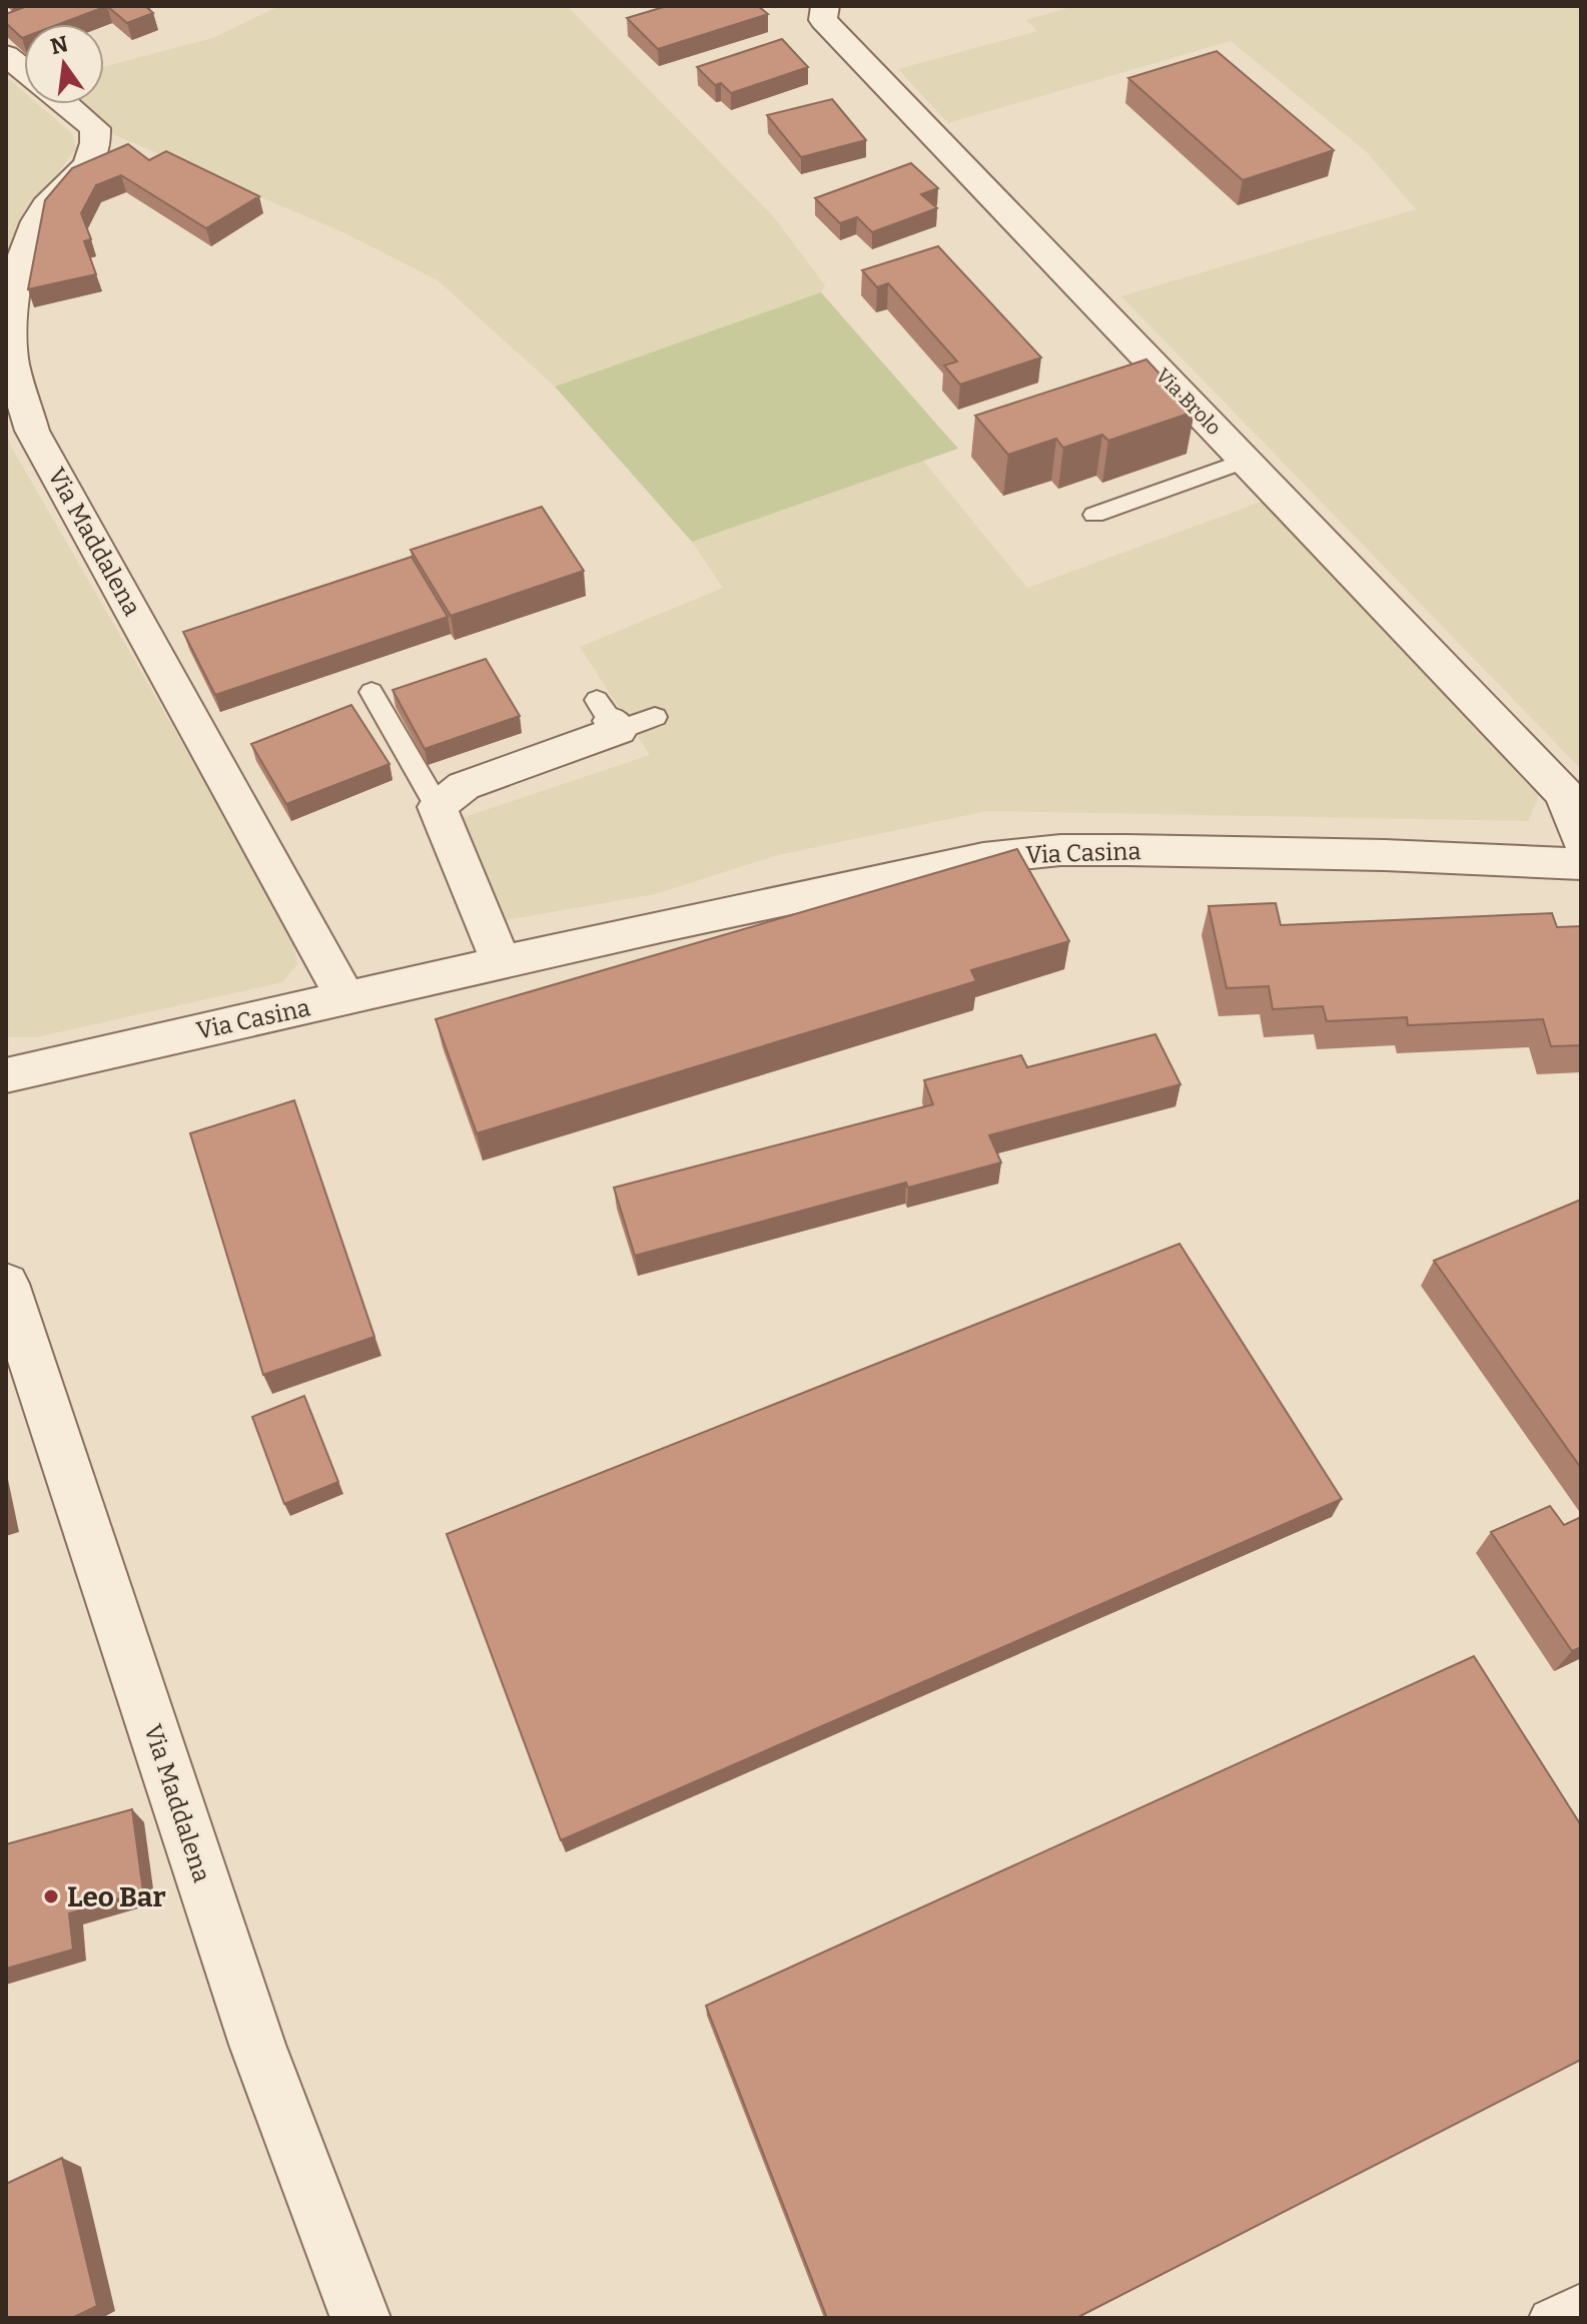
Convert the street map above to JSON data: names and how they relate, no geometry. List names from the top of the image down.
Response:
{
  "streets": {
    "street": ["Via Brolo", "Via Maddalena", "Via Casina"]
  },
  "crossings": [
    ["Via Maddalena", "Via Casina"]
  ],
  "places": ["Leo Bar"],
  "north": "top"
}
